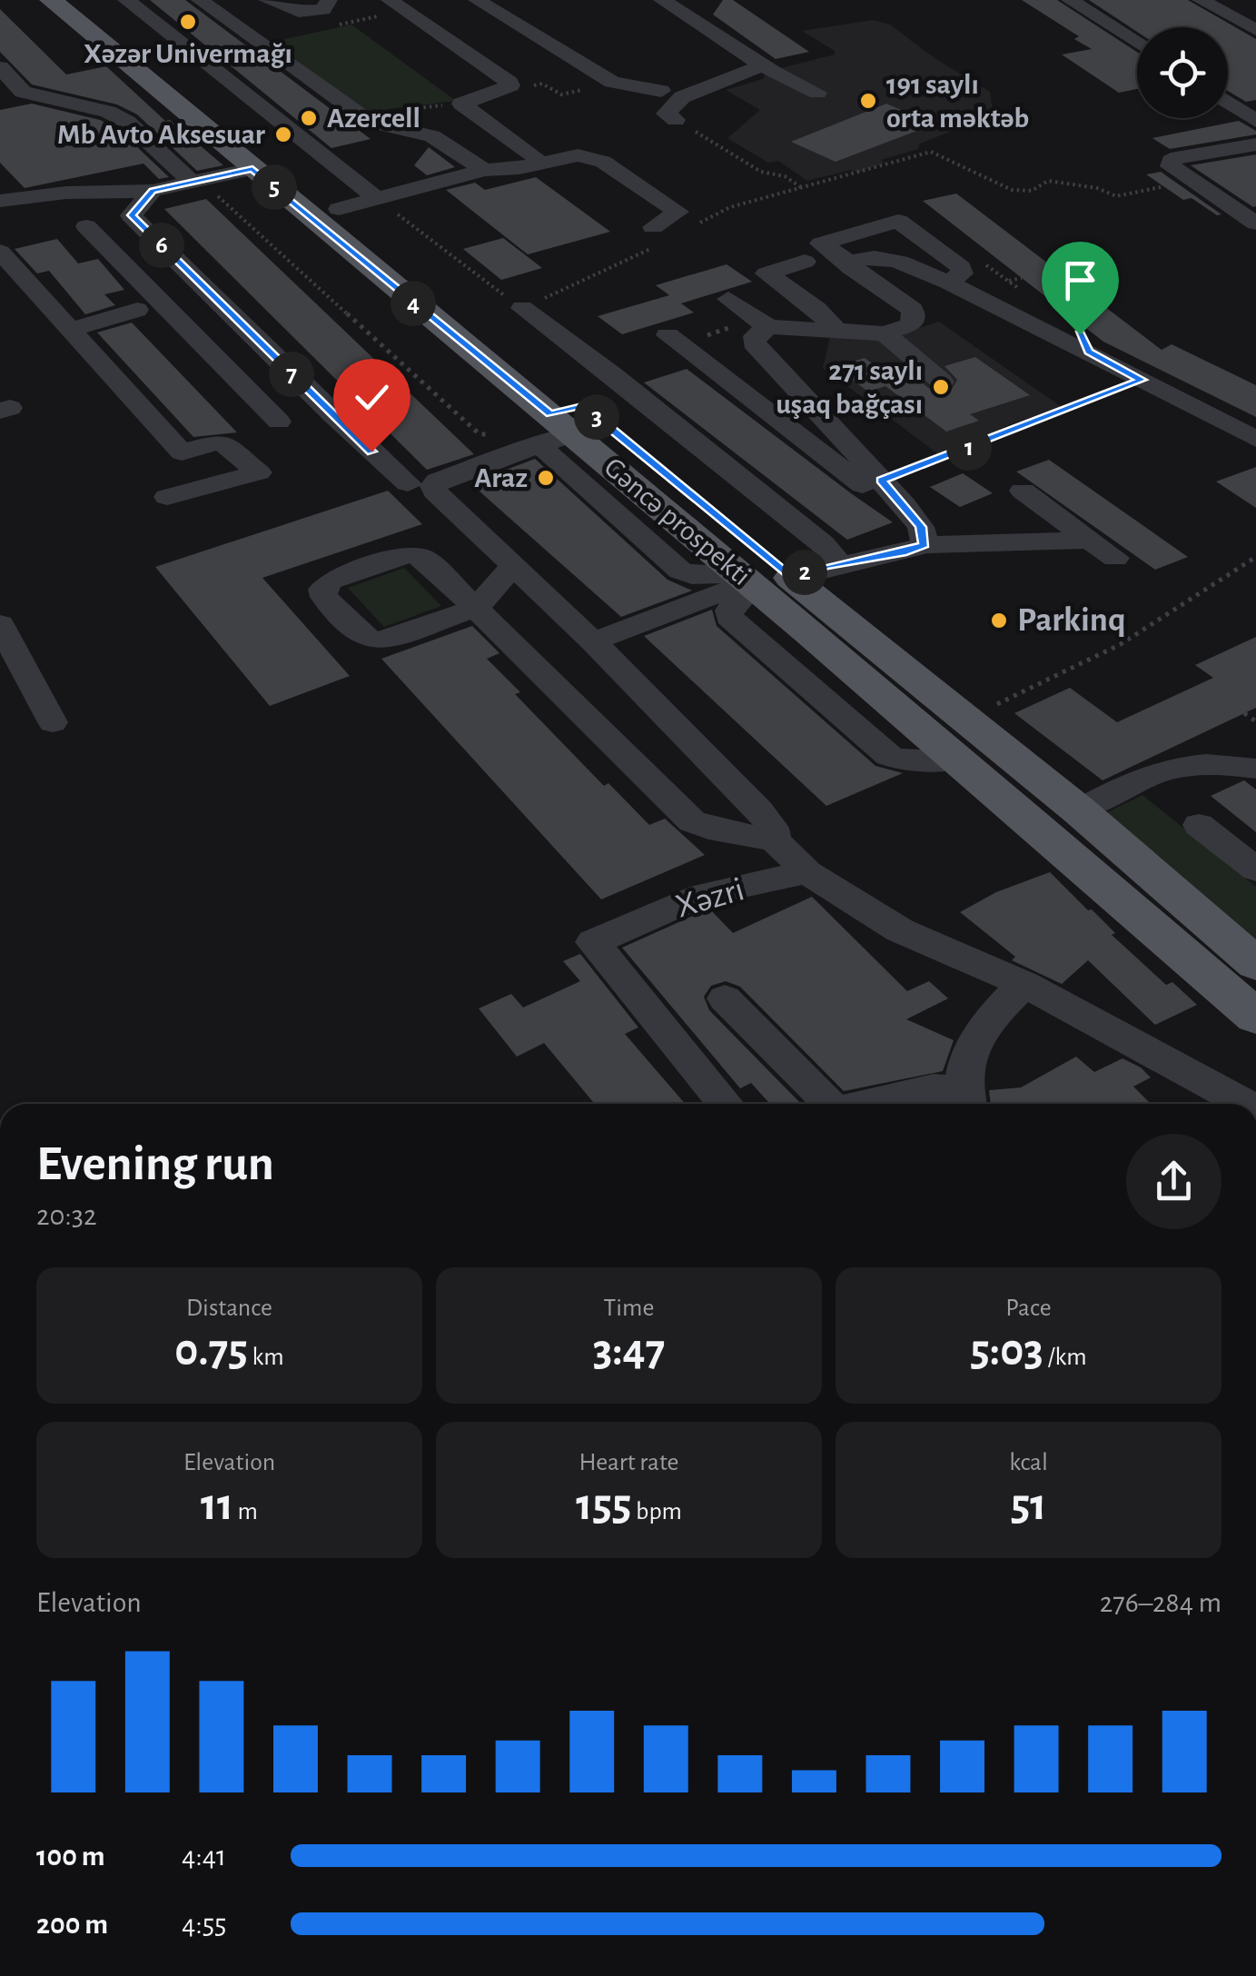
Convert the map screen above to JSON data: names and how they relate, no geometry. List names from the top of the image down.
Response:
{
  "streets": {
    "main road": ["Gəncə prospekti"],
    "street": ["Xəzri"]
  },
  "places": [
    "Xəzər Univermağı",
    "191 saylı orta məktəb",
    "Azercell",
    "Mb Avto Aksesuar",
    "271 saylı uşaq bağçası",
    "Araz",
    "Parkinq"
  ],
  "page": {
    "pins": [
      "5",
      "6",
      "4",
      "7",
      "3",
      "1",
      "2"
    ],
    "heading": ["Evening run", "20:32"],
    "stats": [
      ["Distance", "0.75 km"],
      ["Time", "3:47"],
      ["Pace", "5:03 /km"],
      ["Elevation", "11 m"],
      ["Heart rate", "155 bpm"],
      ["kcal", "51"]
    ],
    "chart": ["Elevation", "276–284 m"],
    "list": [
      {
        "name": "100 m",
        "note": "4:41"
      },
      {
        "name": "200 m",
        "note": "4:55"
      }
    ]
  }
}
